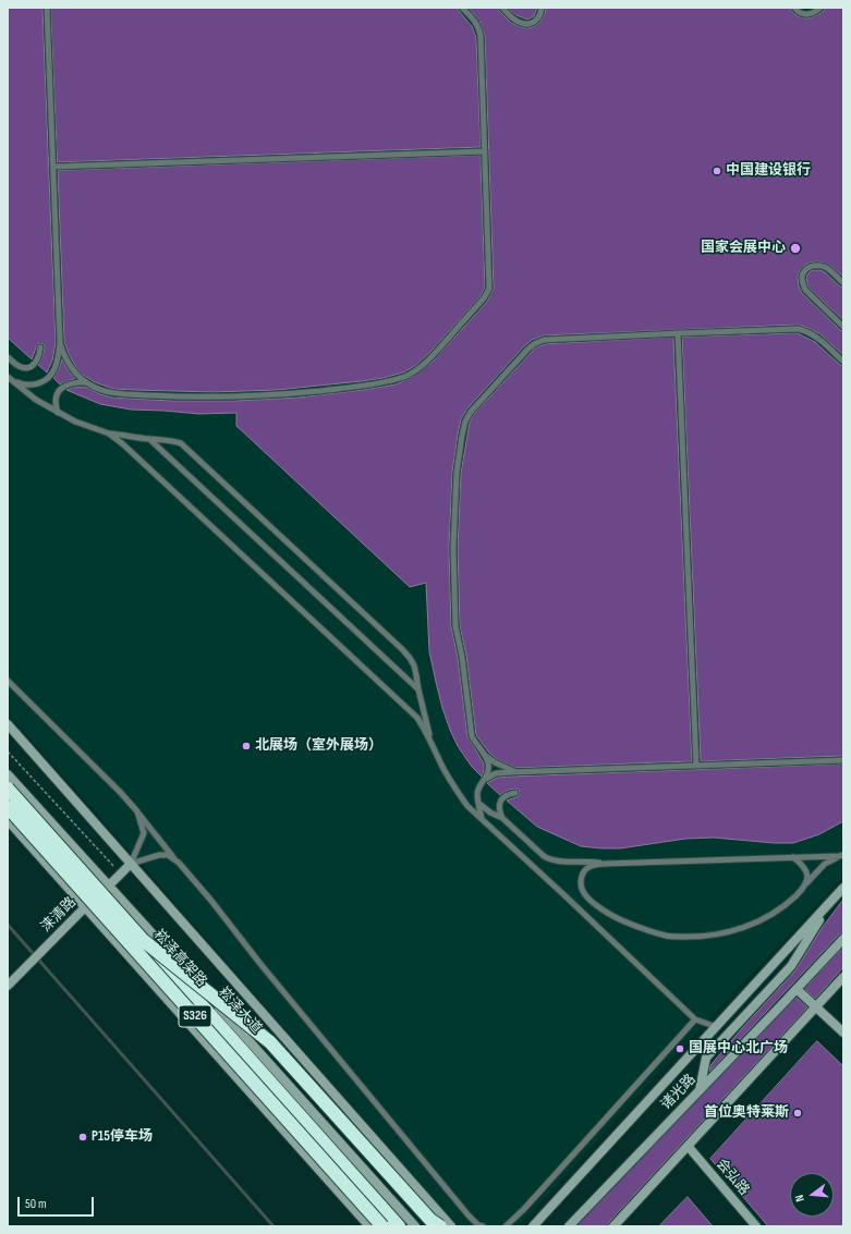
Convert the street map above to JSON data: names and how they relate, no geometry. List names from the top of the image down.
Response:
{
  "streets": {
    "highway": ["崧泽高架路", "S326"],
    "main road": [
      "涞清路",
      "崧泽大道",
      "诸光路",
      "会弘路"
    ]
  },
  "crossings": [
    ["涞清路", "崧泽大道"]
  ],
  "places": [
    "中国建设银行",
    "国家会展中心",
    "北展场（室外展场）",
    "国展中心北广场",
    "首位奥特莱斯",
    "P15停车场"
  ],
  "scale_bar": "50 m",
  "north": "left"
}
